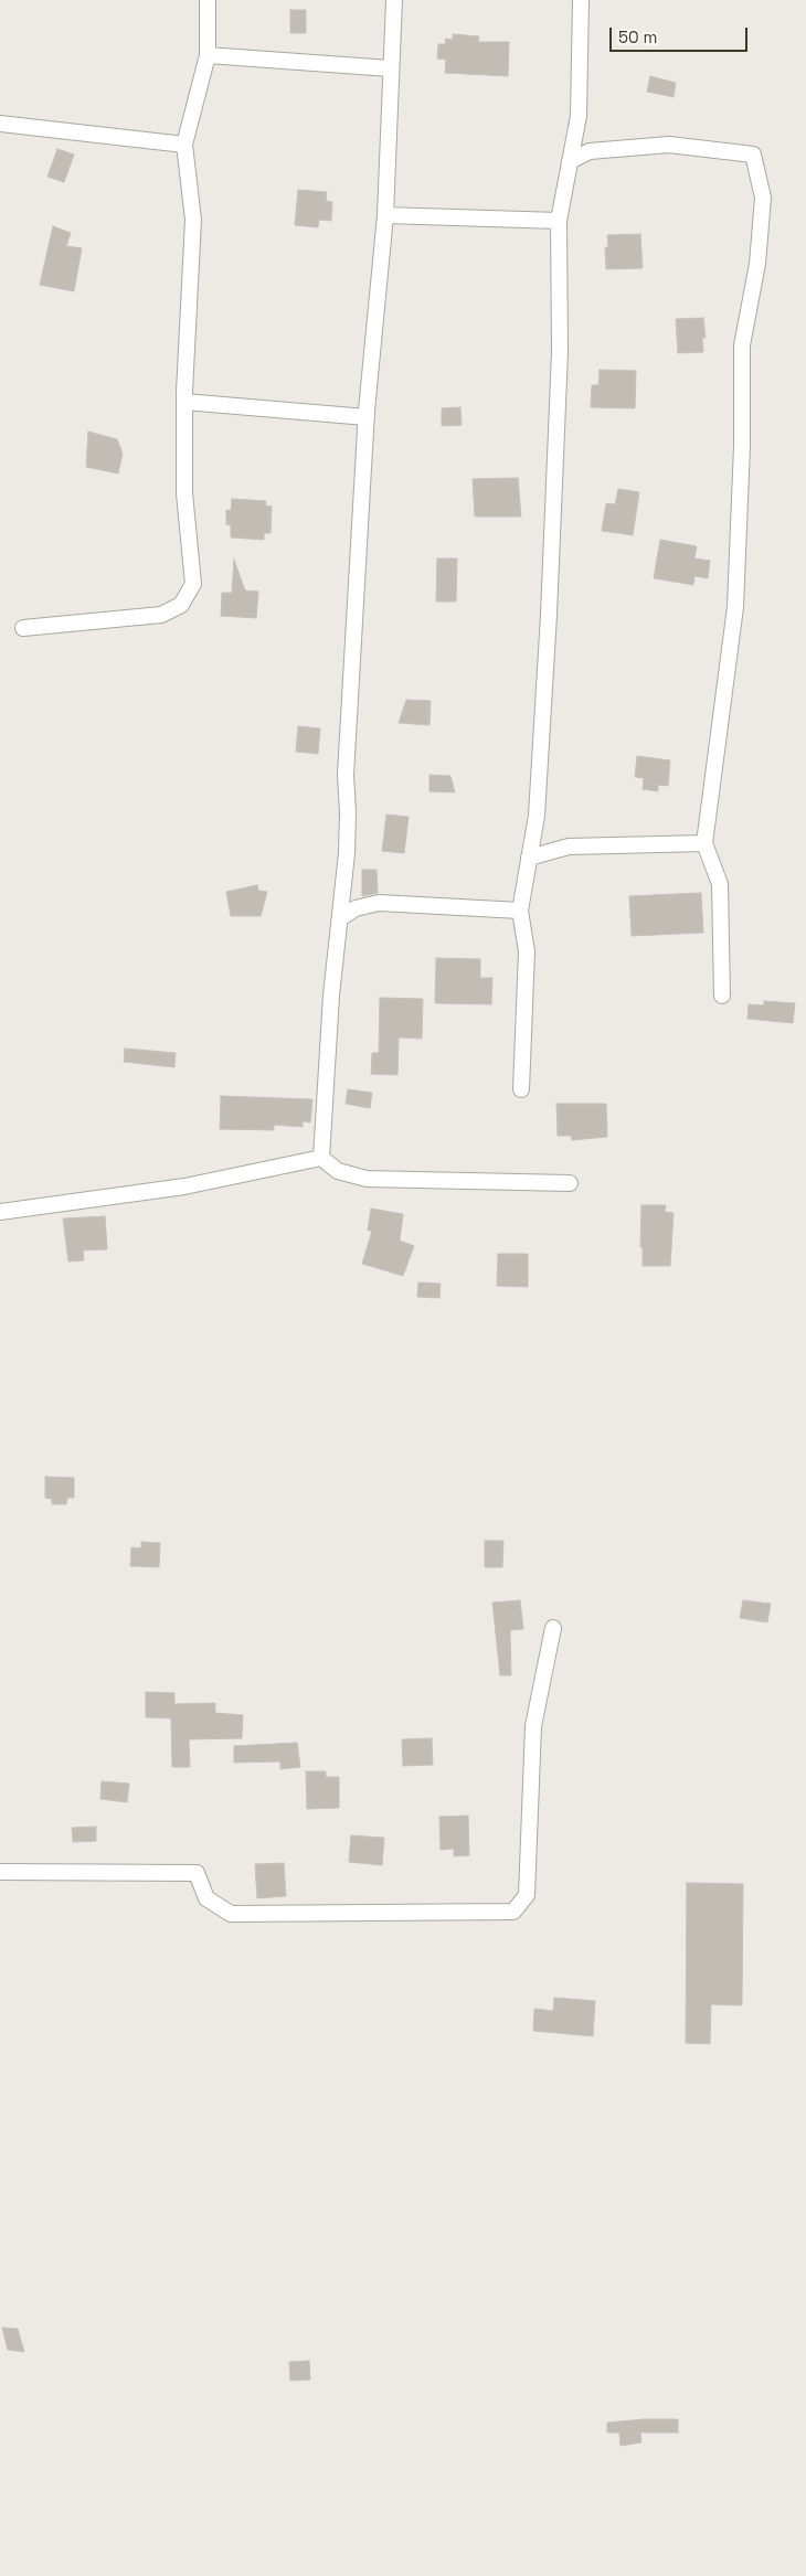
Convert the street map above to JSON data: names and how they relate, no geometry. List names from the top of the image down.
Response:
{
  "scale_bar": "50 m"
}
